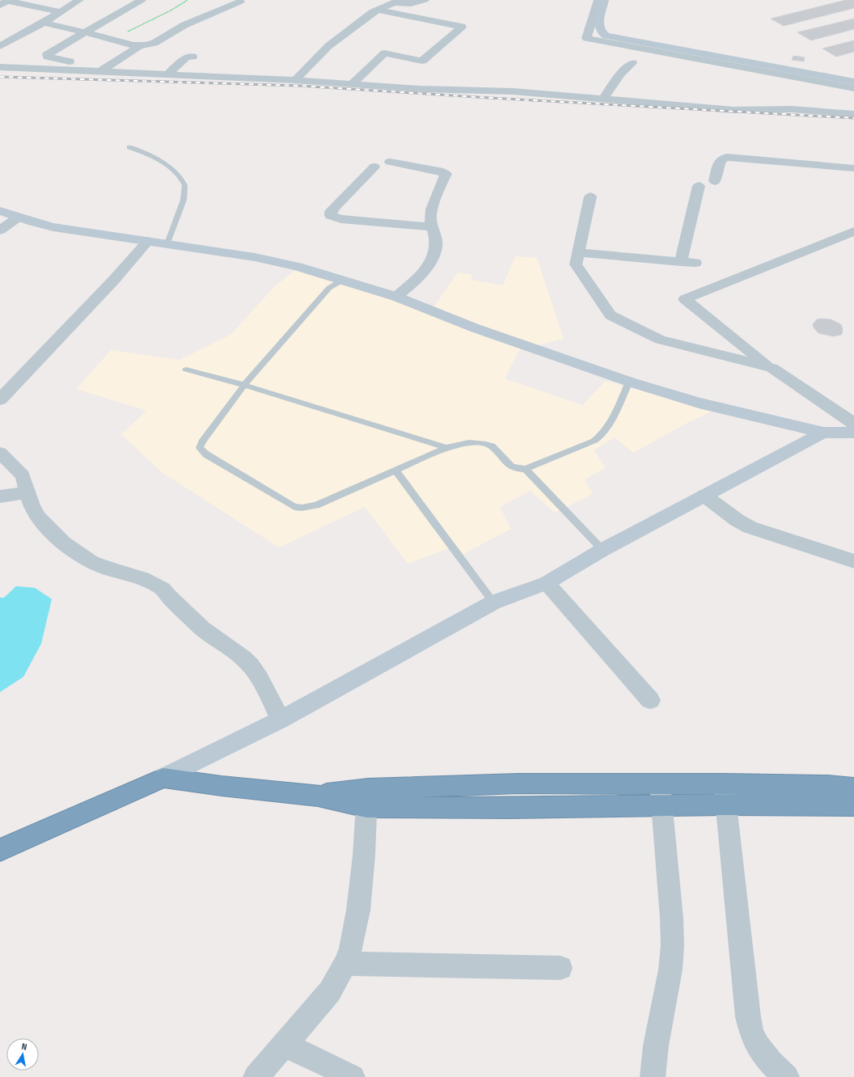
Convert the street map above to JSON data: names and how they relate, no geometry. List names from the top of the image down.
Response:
{
  "north": "top"
}
